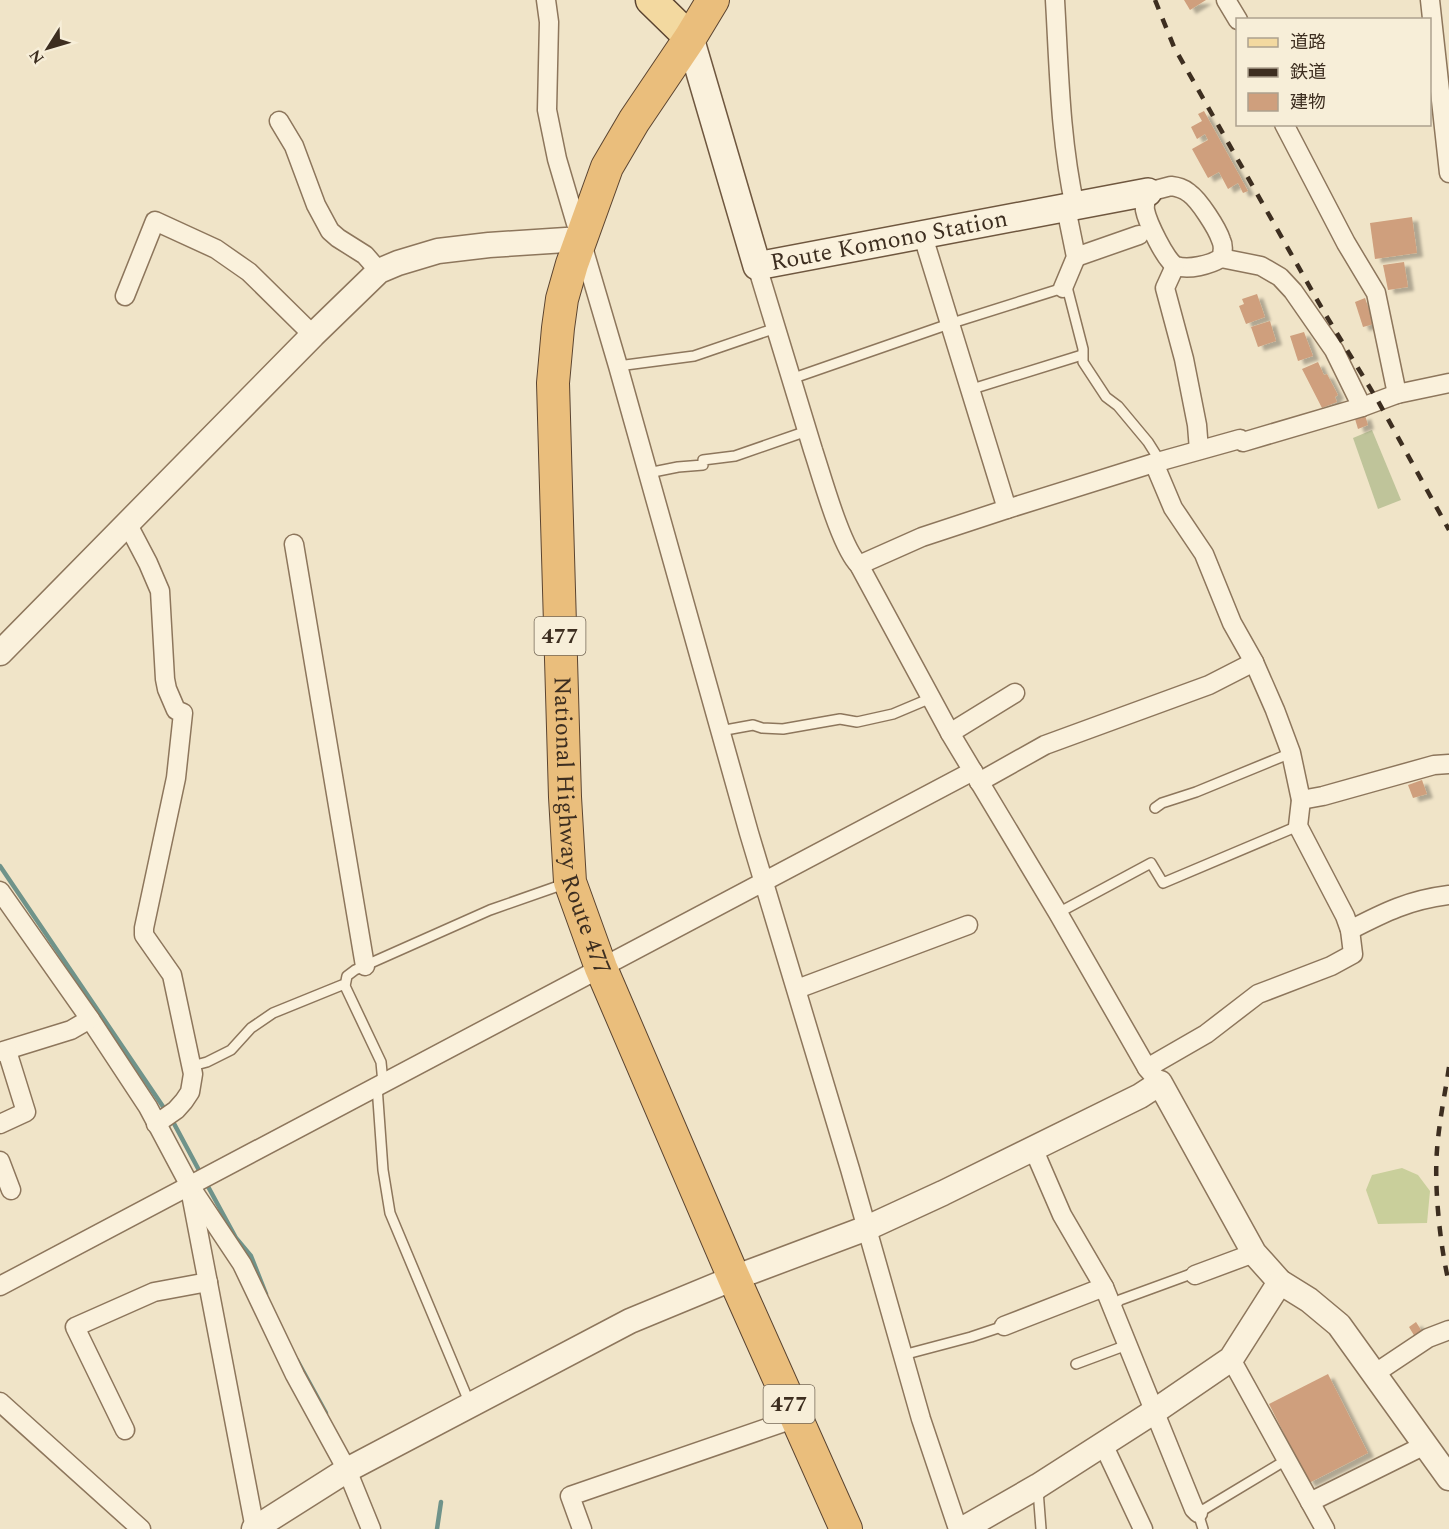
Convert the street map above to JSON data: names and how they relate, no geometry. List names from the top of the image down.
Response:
{
  "streets": {
    "highway": ["477", "National Highway Route 477"],
    "main road": ["Route Komono Station"]
  },
  "crossings": [
    ["Route Komono Station", "National Highway Route 477"]
  ],
  "legend": ["道路", "鉄道", "建物"],
  "north": "bottom left"
}
